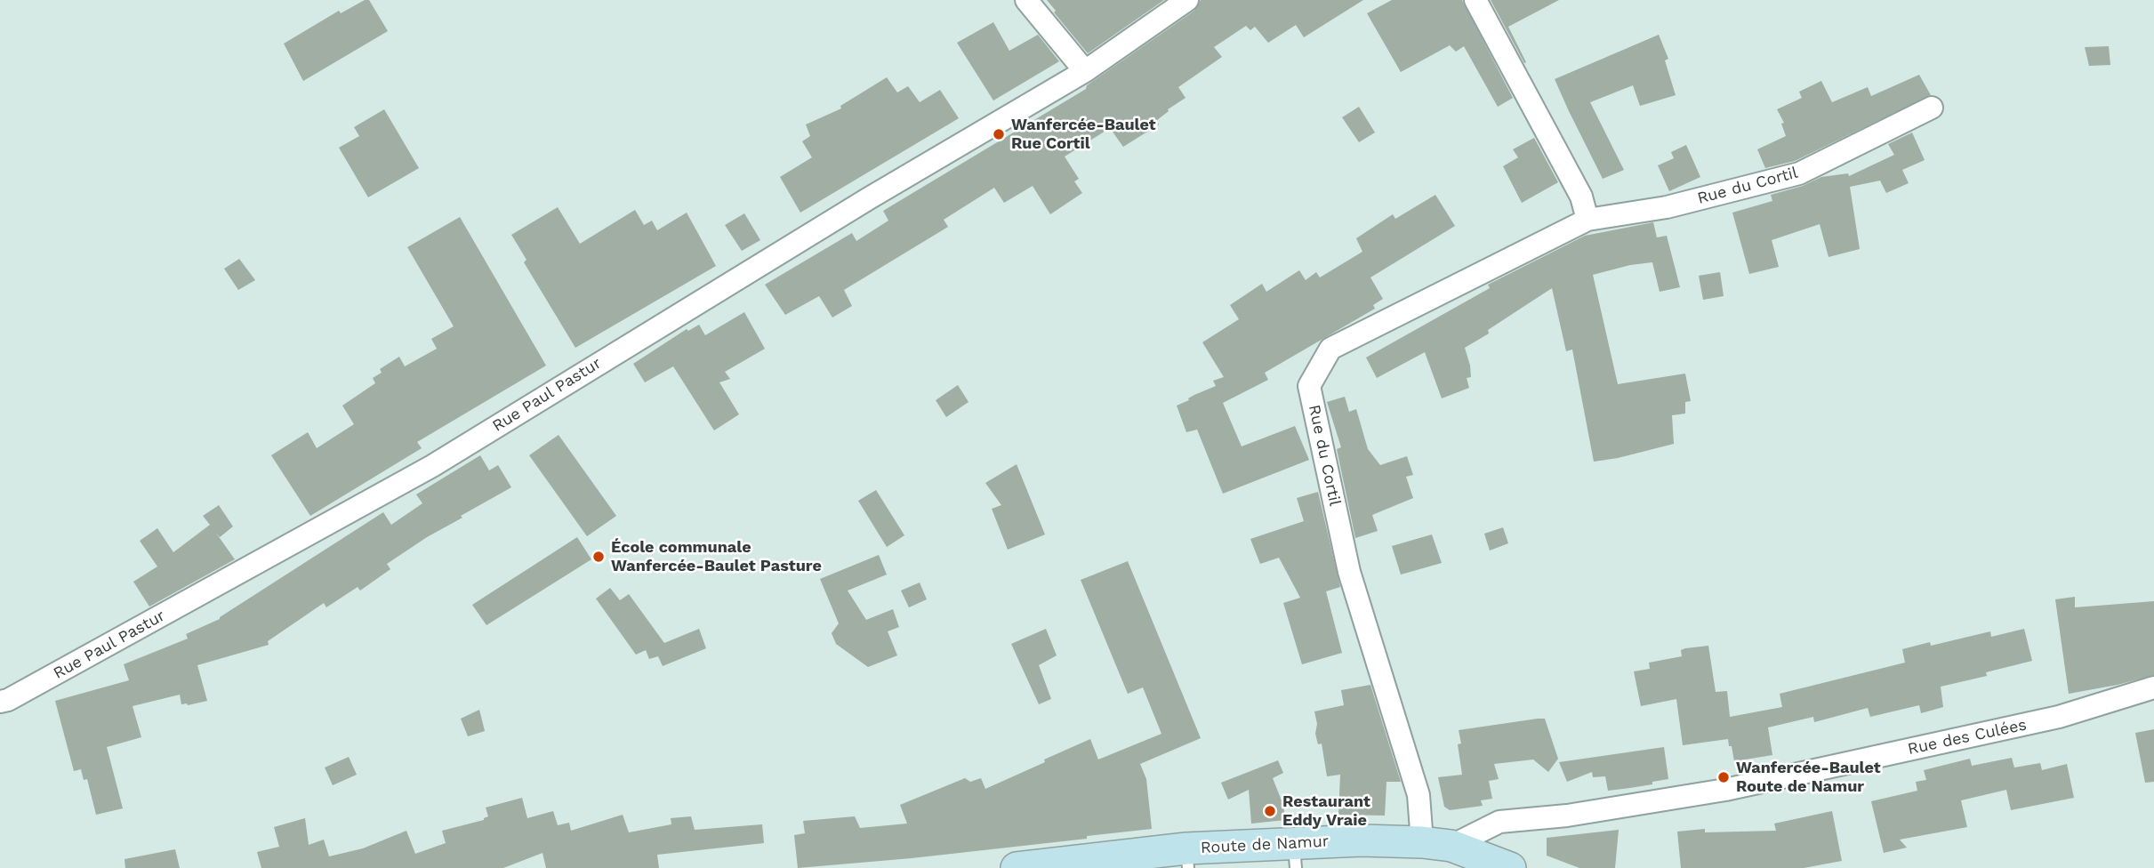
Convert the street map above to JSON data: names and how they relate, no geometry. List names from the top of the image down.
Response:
{
  "streets": {
    "main road": ["Route de Namur"],
    "street": ["Rue du Cortil", "Rue Paul Pastur", "Rue des Culées"]
  },
  "crossings": [
    ["Rue du Cortil", "Rue des Culées"],
    ["Rue du Cortil", "Route de Namur"],
    ["Rue des Culées", "Route de Namur"]
  ],
  "places": [
    "Wanfercée-Baulet Rue Cortil",
    "École communale Wanfercée-Baulet Pasture",
    "Wanfercée-Baulet Route de Namur",
    "Restaurant Eddy Vraie"
  ]
}
